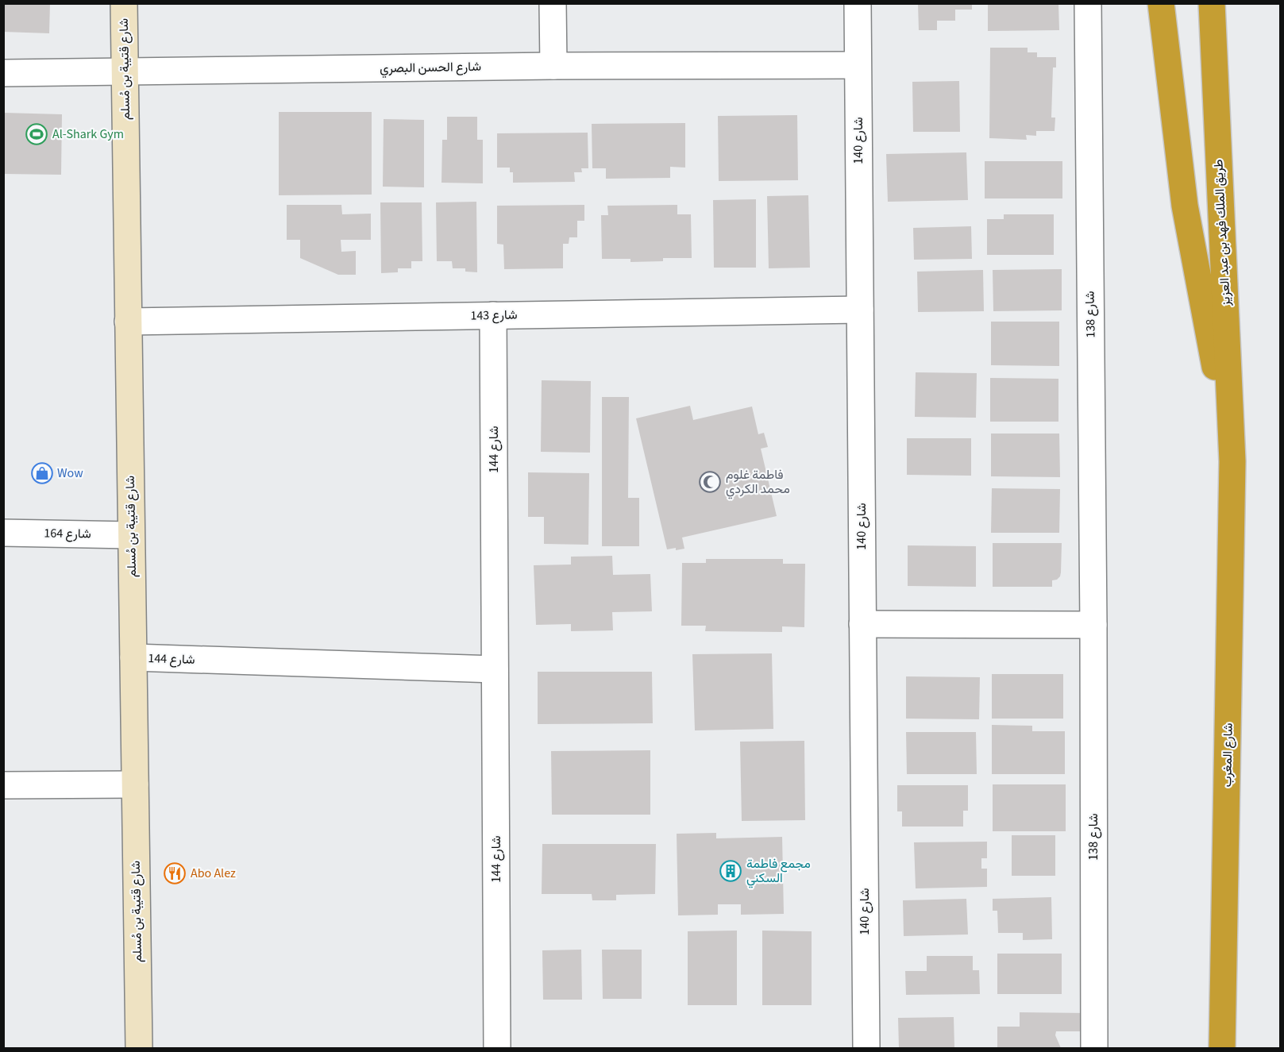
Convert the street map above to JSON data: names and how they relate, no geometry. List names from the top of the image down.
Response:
{
  "streets": {
    "highway": ["طريق الملك فهد بن عبد العزيز", "شارع المغرب"],
    "street": [
      "شارع الحسن البصري",
      "شارع قتيبة بن مُسلم",
      "شارع 140",
      "شارع 138",
      "شارع 143",
      "شارع 144",
      "شارع 164"
    ]
  },
  "crossings": [
    ["شارع الحسن البصري", "شارع قتيبة بن مُسلم"],
    ["شارع الحسن البصري", "شارع 140"],
    ["شارع قتيبة بن مُسلم", "شارع 143"],
    ["شارع قتيبة بن مُسلم", "شارع 144"],
    ["شارع قتيبة بن مُسلم", "شارع 164"],
    ["شارع 140", "شارع 143"],
    ["طريق الملك فهد بن عبد العزيز", "شارع المغرب"],
    ["شارع 143", "شارع 144"]
  ],
  "places": {
    "sports": ["Al-Shark Gym"],
    "shop": ["Wow"],
    "mosque": ["فاطمة غلوم محمد الكردي"],
    "building": ["مجمع فاطمة السكني"],
    "restaurant": ["Abo Alez"]
  }
}
